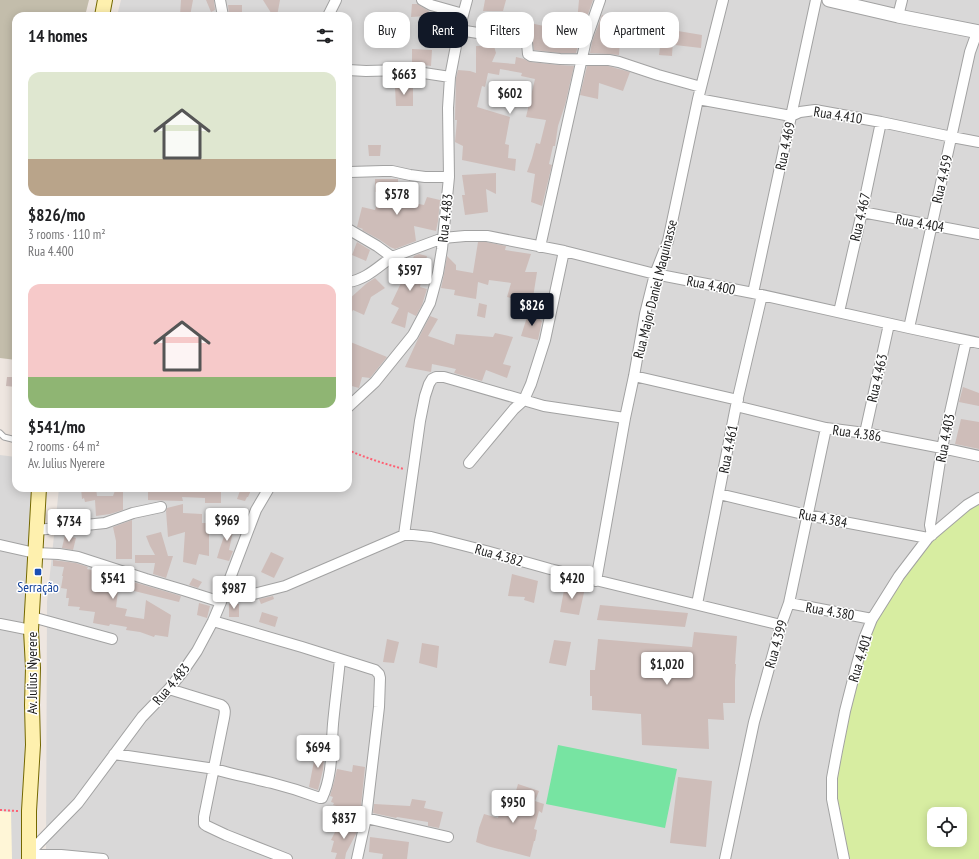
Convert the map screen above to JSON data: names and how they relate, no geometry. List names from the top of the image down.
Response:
{
  "streets": {
    "main road": ["Av. Julius Nyerere"],
    "street": [
      "Rua 4.410",
      "Rua 4.469",
      "Rua 4.459",
      "Rua 4.467",
      "Rua 4.483",
      "Rua 4.404",
      "Rua 4.400",
      "Rua Major Daniel Maquinasse",
      "Rua 4.463",
      "Rua 4.386",
      "Rua 4.403",
      "Rua 4.461",
      "Rua 4.384",
      "Rua 4.382",
      "Rua 4.380",
      "Rua 4.399",
      "Rua 4.401"
    ]
  },
  "crossings": [
    ["Rua 4.410", "Rua 4.469"],
    ["Rua 4.410", "Rua 4.459"],
    ["Rua 4.410", "Rua 4.467"],
    ["Rua 4.410", "Rua Major Daniel Maquinasse"],
    ["Rua 4.469", "Rua 4.400"],
    ["Rua 4.469", "Rua 4.461"],
    ["Rua 4.459", "Rua 4.404"],
    ["Rua 4.459", "Rua 4.400"],
    ["Rua 4.467", "Rua 4.404"],
    ["Rua 4.467", "Rua 4.400"],
    ["Rua 4.483", "Rua 4.400"],
    ["Rua 4.483", "Rua 4.382"],
    ["Rua 4.483", "Av. Julius Nyerere"],
    ["Rua 4.400", "Rua Major Daniel Maquinasse"],
    ["Rua 4.400", "Rua 4.463"],
    ["Rua 4.400", "Rua 4.403"],
    ["Rua 4.400", "Rua 4.461"],
    ["Rua Major Daniel Maquinasse", "Rua 4.386"],
    ["Rua Major Daniel Maquinasse", "Rua 4.382"],
    ["Rua 4.463", "Rua 4.386"],
    ["Rua 4.386", "Rua 4.403"],
    ["Rua 4.386", "Rua 4.461"],
    ["Rua 4.386", "Rua 4.399"],
    ["Rua 4.403", "Rua 4.384"],
    ["Rua 4.403", "Rua 4.401"],
    ["Rua 4.461", "Rua 4.384"],
    ["Rua 4.461", "Rua 4.382"],
    ["Rua 4.384", "Rua 4.399"],
    ["Rua 4.384", "Rua 4.401"],
    ["Rua 4.382", "Rua 4.399"],
    ["Rua 4.382", "Av. Julius Nyerere"],
    ["Rua 4.380", "Rua 4.399"],
    ["Rua 4.380", "Rua 4.401"]
  ],
  "places": {
    "transit": ["Serração"]
  },
  "page": {
    "chip": [
      "Buy",
      "Rent",
      "Filters",
      "New",
      "Apartment"
    ],
    "heading": "14 homes",
    "list": [
      {
        "name": "$826/mo",
        "note": "3 rooms · 110 m² · Rua 4.400"
      },
      {
        "name": "$541/mo",
        "note": "2 rooms · 64 m² · Av. Julius Nyerere"
      }
    ],
    "price": [
      "$663",
      "$602",
      "$578",
      "$597",
      "$826",
      "$969",
      "$734",
      "$541",
      "$420",
      "$987",
      "$1,020",
      "$694",
      "$950",
      "$837"
    ]
  }
}
